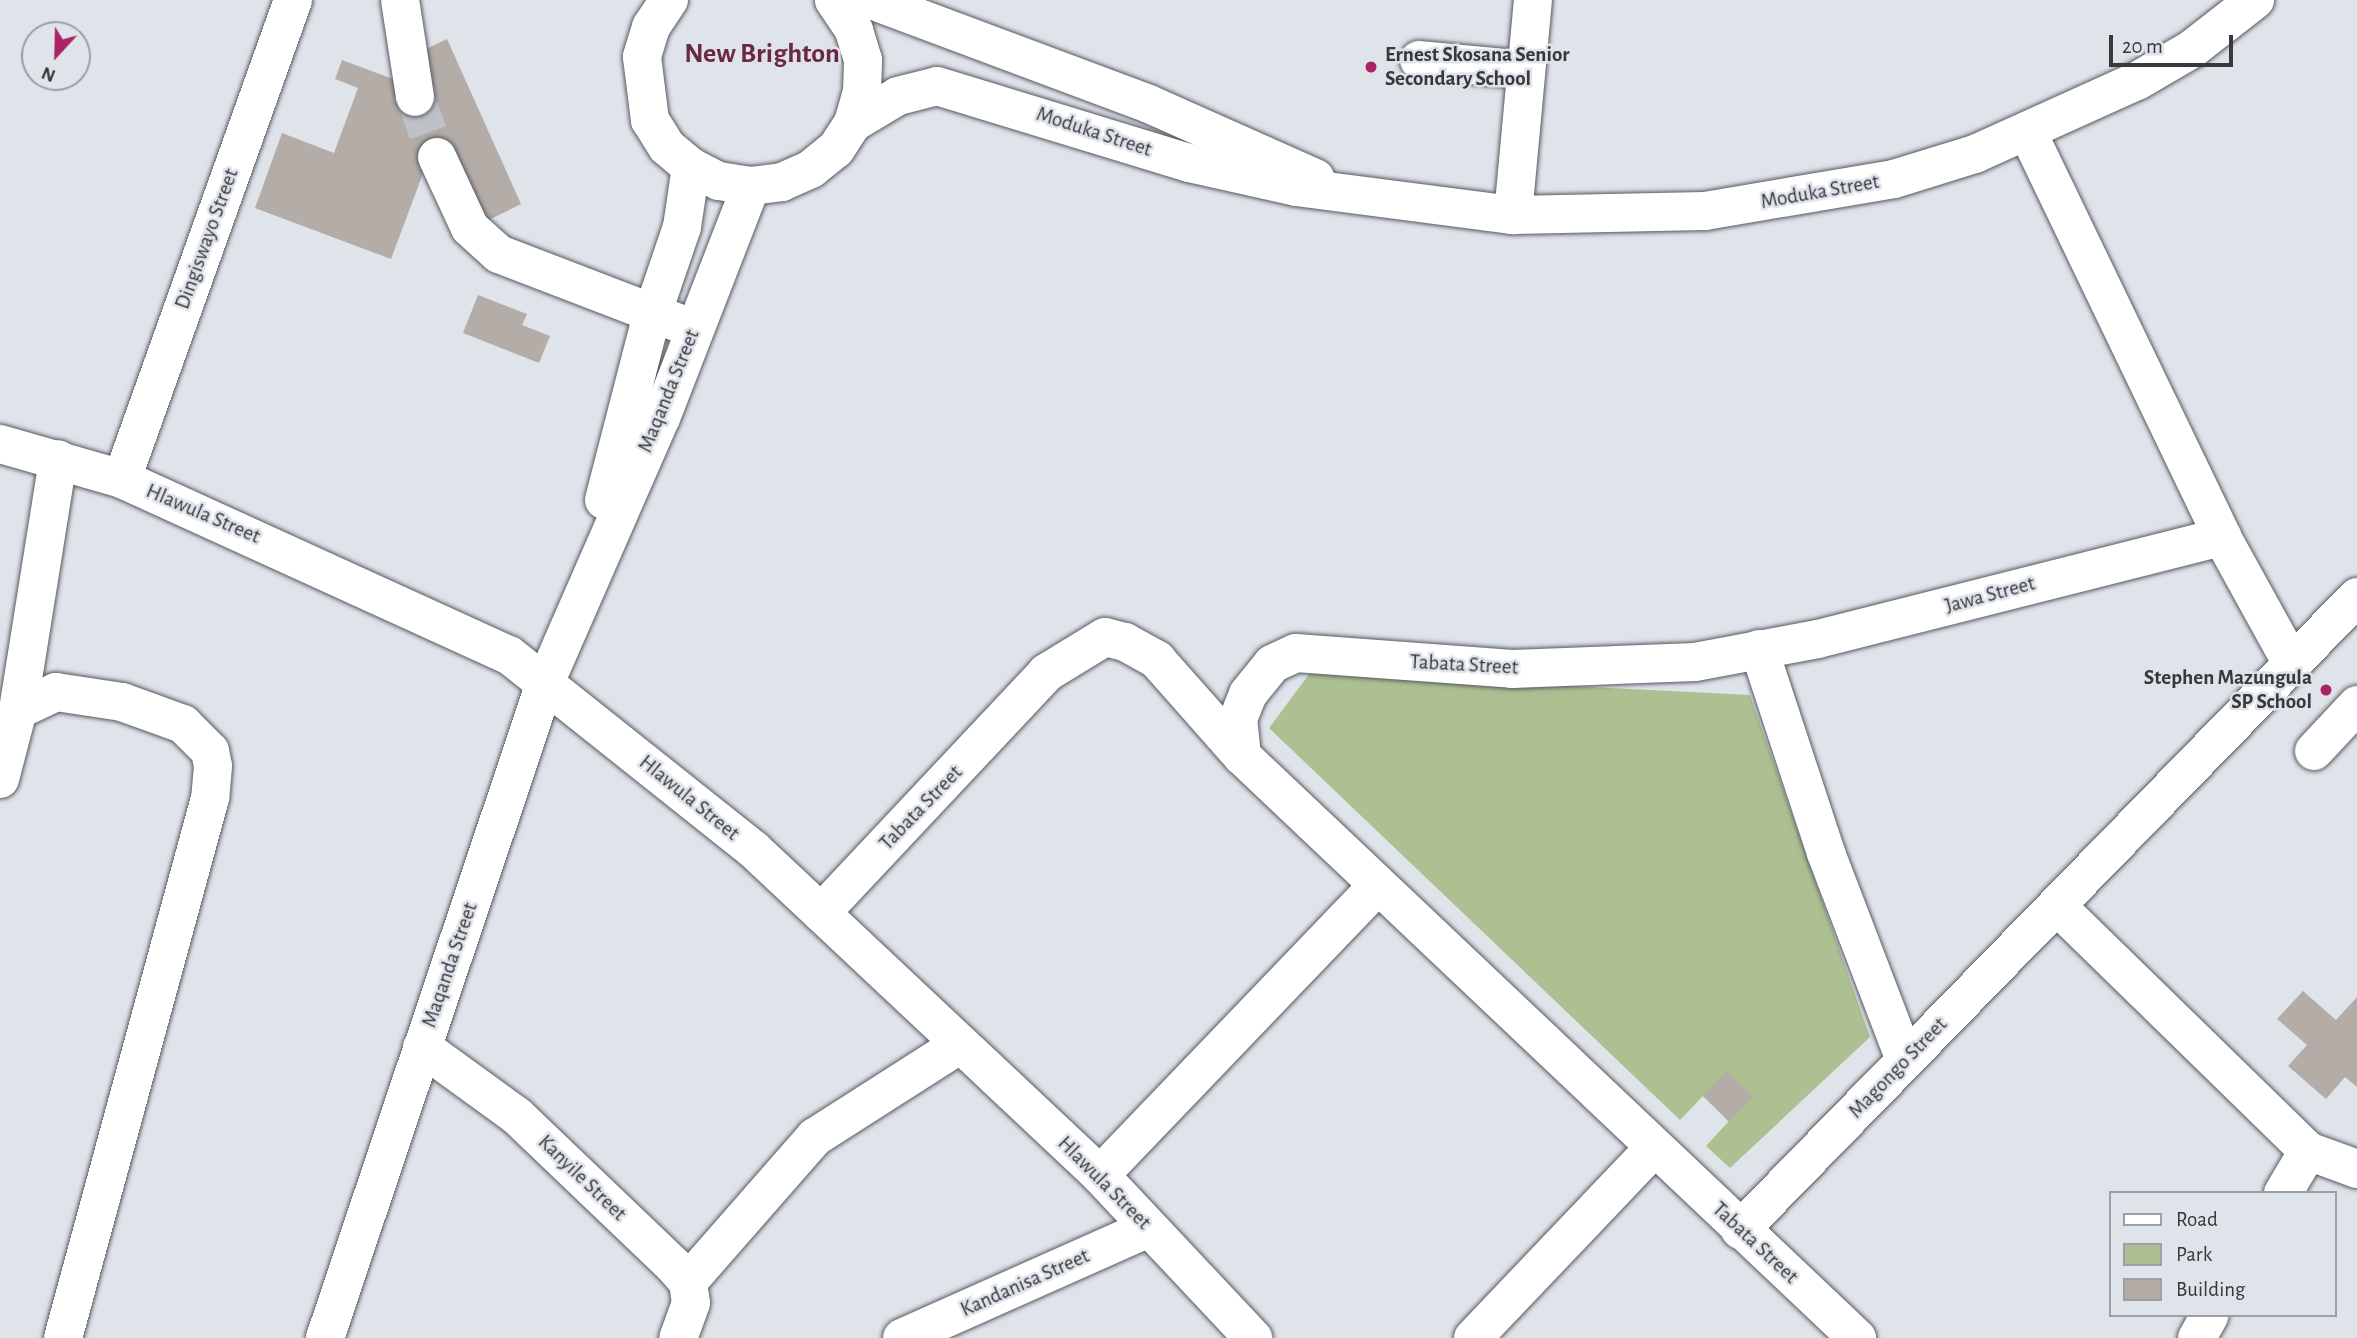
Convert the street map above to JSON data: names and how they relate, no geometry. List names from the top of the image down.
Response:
{
  "streets": {
    "street": [
      "Moduka Street",
      "Dingiswayo Street",
      "Maqanda Street",
      "Hlawula Street",
      "Jawa Street",
      "Tabata Street",
      "Magongo Street",
      "Kanyile Street",
      "Kandanisa Street"
    ]
  },
  "crossings": [
    ["Dingiswayo Street", "Hlawula Street"],
    ["Maqanda Street", "Hlawula Street"],
    ["Maqanda Street", "Kanyile Street"],
    ["Hlawula Street", "Tabata Street"],
    ["Hlawula Street", "Kandanisa Street"],
    ["Jawa Street", "Tabata Street"],
    ["Tabata Street", "Magongo Street"]
  ],
  "districts": ["New Brighton"],
  "places": ["Ernest Skosana Senior Secondary School", "Stephen Mazungula SP School"],
  "legend": ["Road", "Park", "Building"],
  "scale_bar": "20 m",
  "north": "bottom"
}
